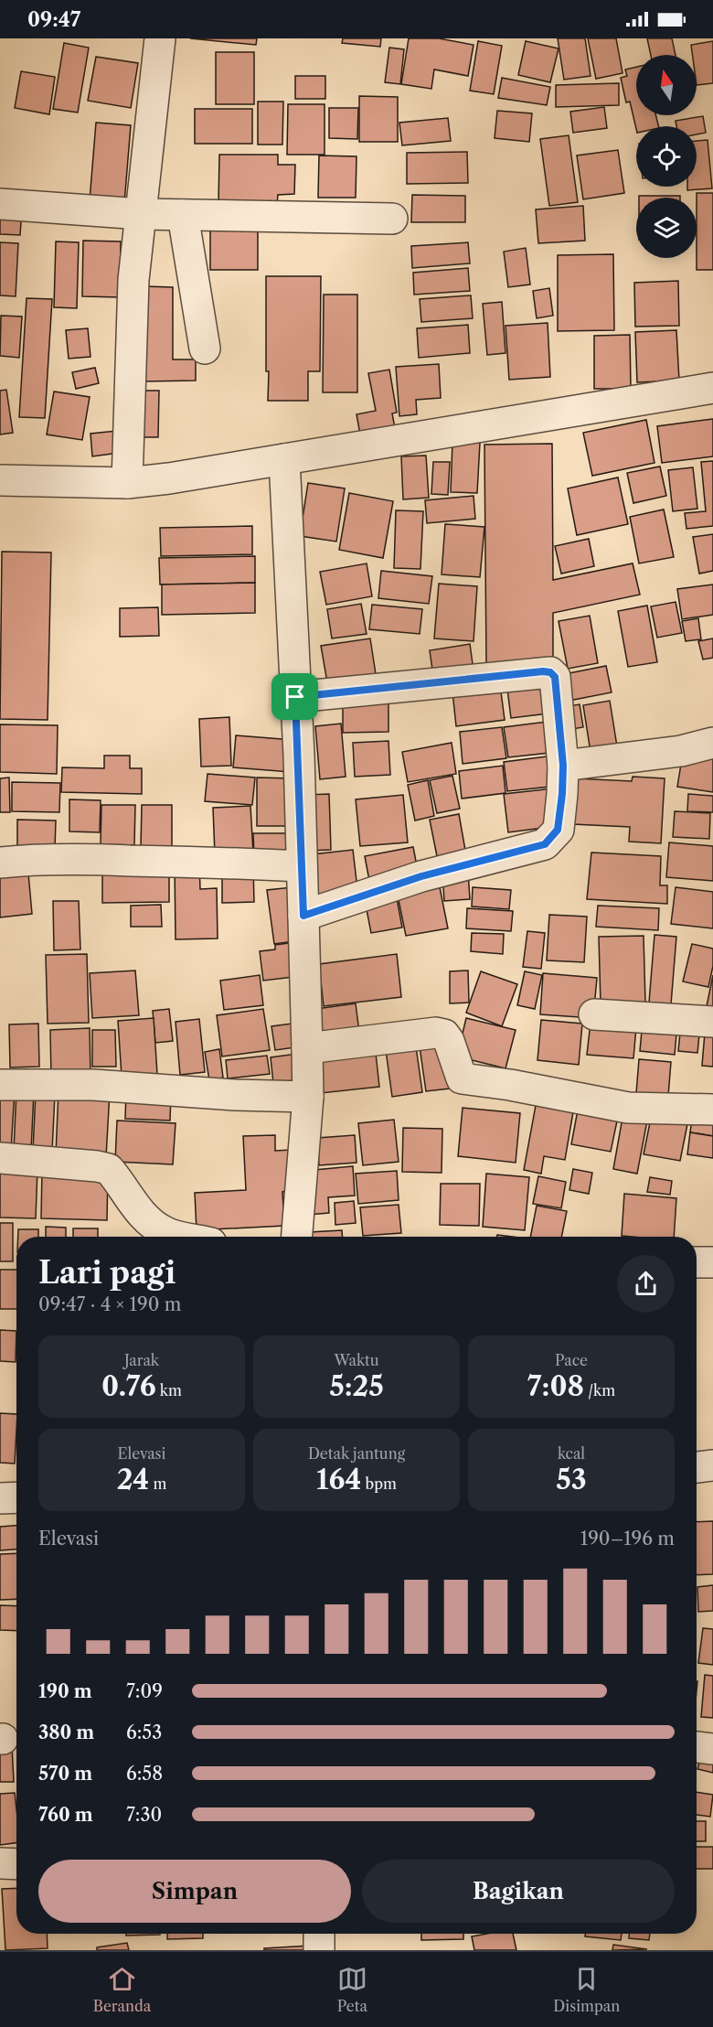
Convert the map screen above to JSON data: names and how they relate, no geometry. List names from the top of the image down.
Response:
{
  "north": "top",
  "page": {
    "status": "09:47",
    "heading": ["Lari pagi", "09:47 · 4 × 190 m"],
    "stats": [
      ["Jarak", "0.76 km"],
      ["Waktu", "5:25"],
      ["Pace", "7:08 /km"],
      ["Elevasi", "24 m"],
      ["Detak jantung", "164 bpm"],
      ["kcal", "53"]
    ],
    "chart": ["Elevasi", "190–196 m"],
    "list": [
      {
        "name": "190 m",
        "note": "7:09"
      },
      {
        "name": "380 m",
        "note": "6:53"
      },
      {
        "name": "570 m",
        "note": "6:58"
      },
      {
        "name": "760 m",
        "note": "7:30"
      }
    ],
    "buttons": ["Simpan", "Bagikan"],
    "tabs": ["Beranda", "Peta", "Disimpan"]
  }
}
